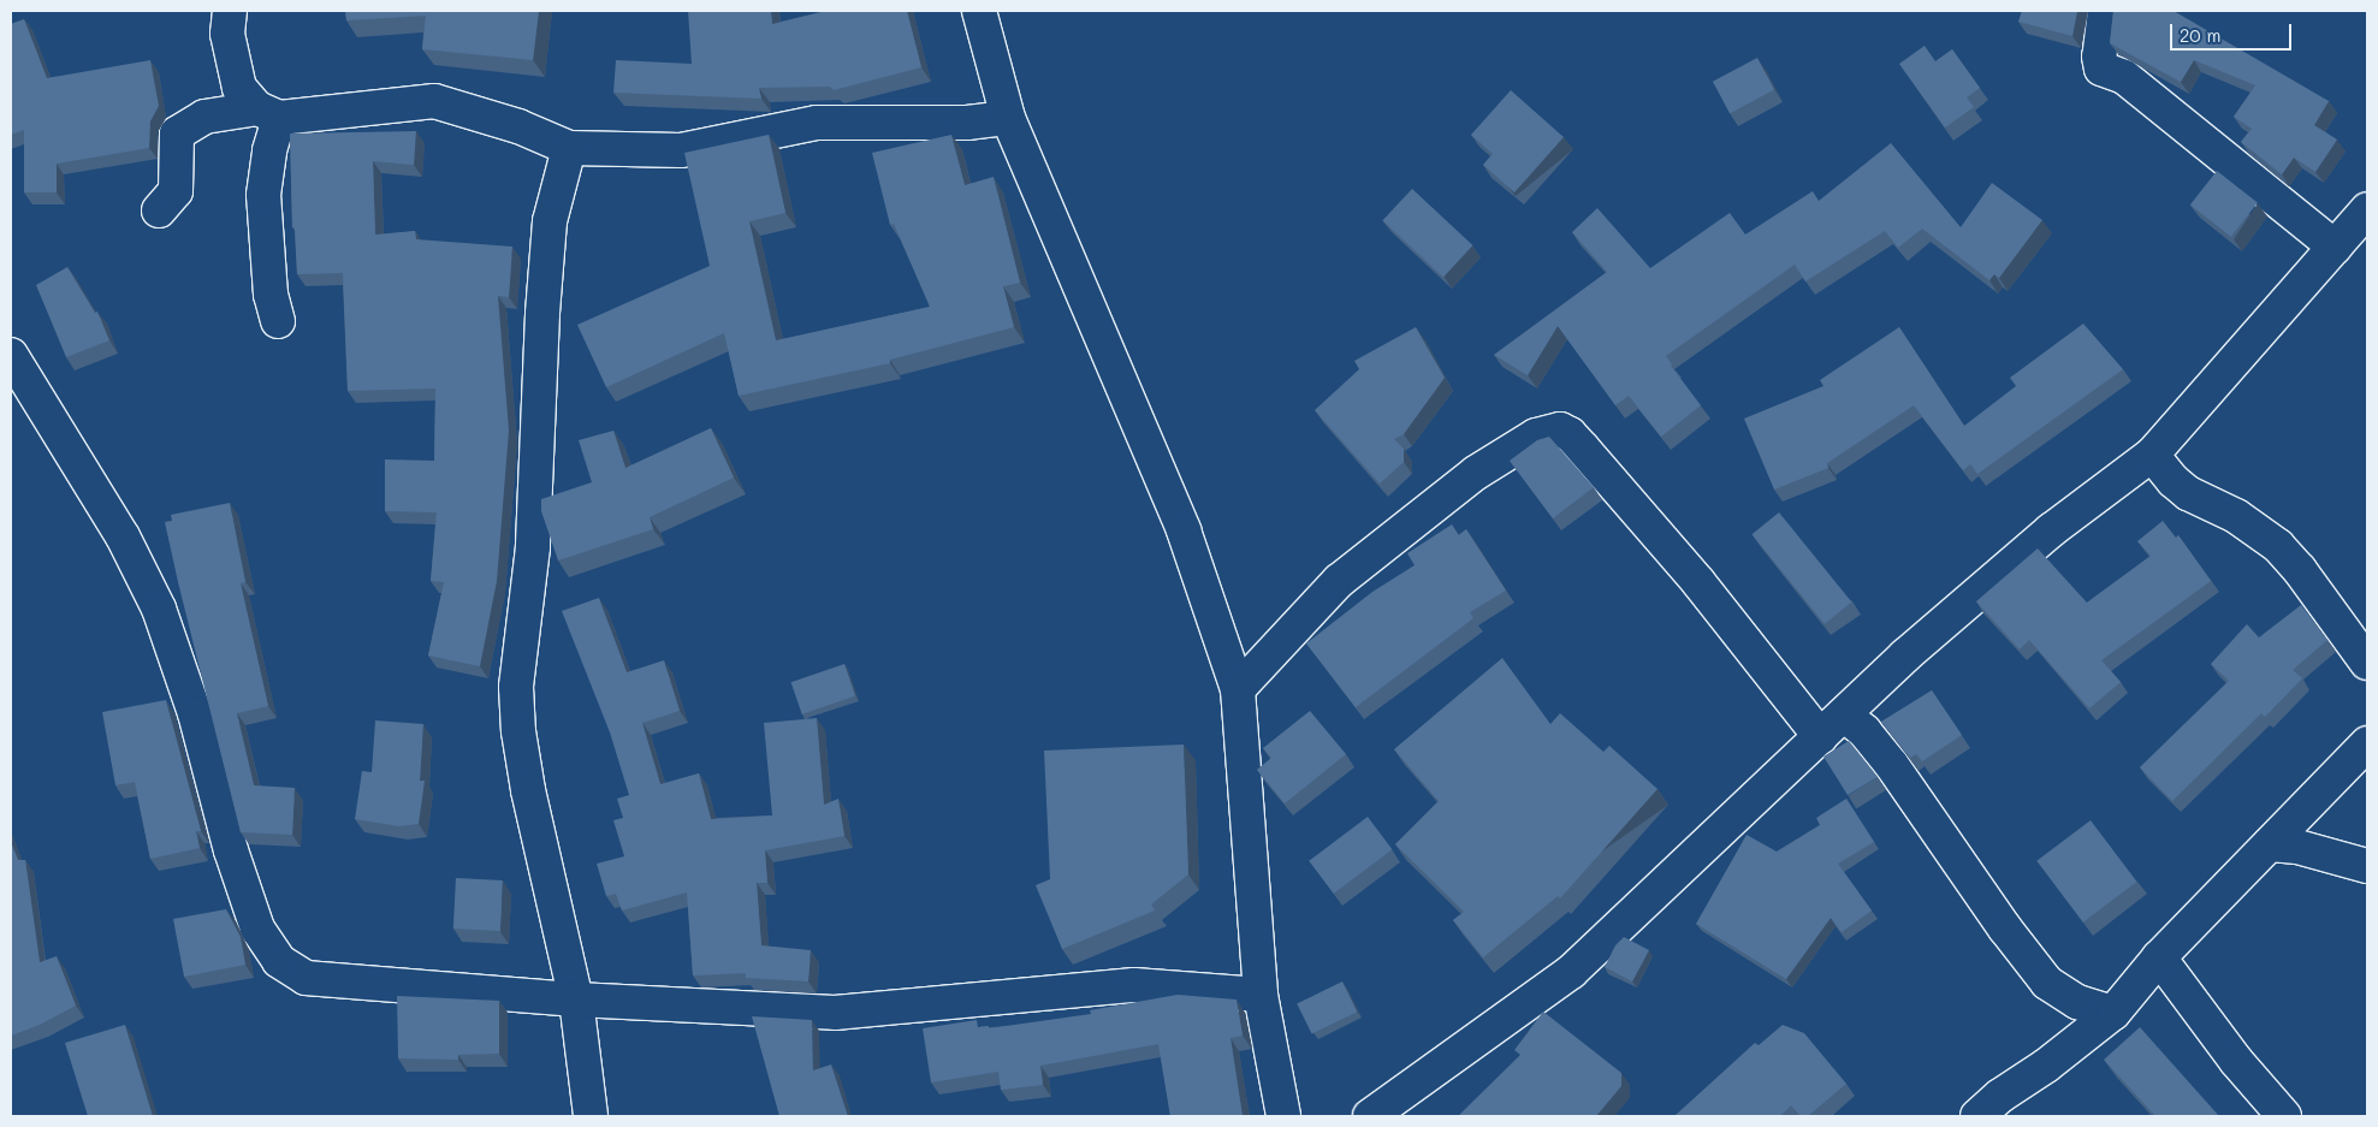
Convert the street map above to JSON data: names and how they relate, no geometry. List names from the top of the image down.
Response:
{
  "scale_bar": "20 m"
}
